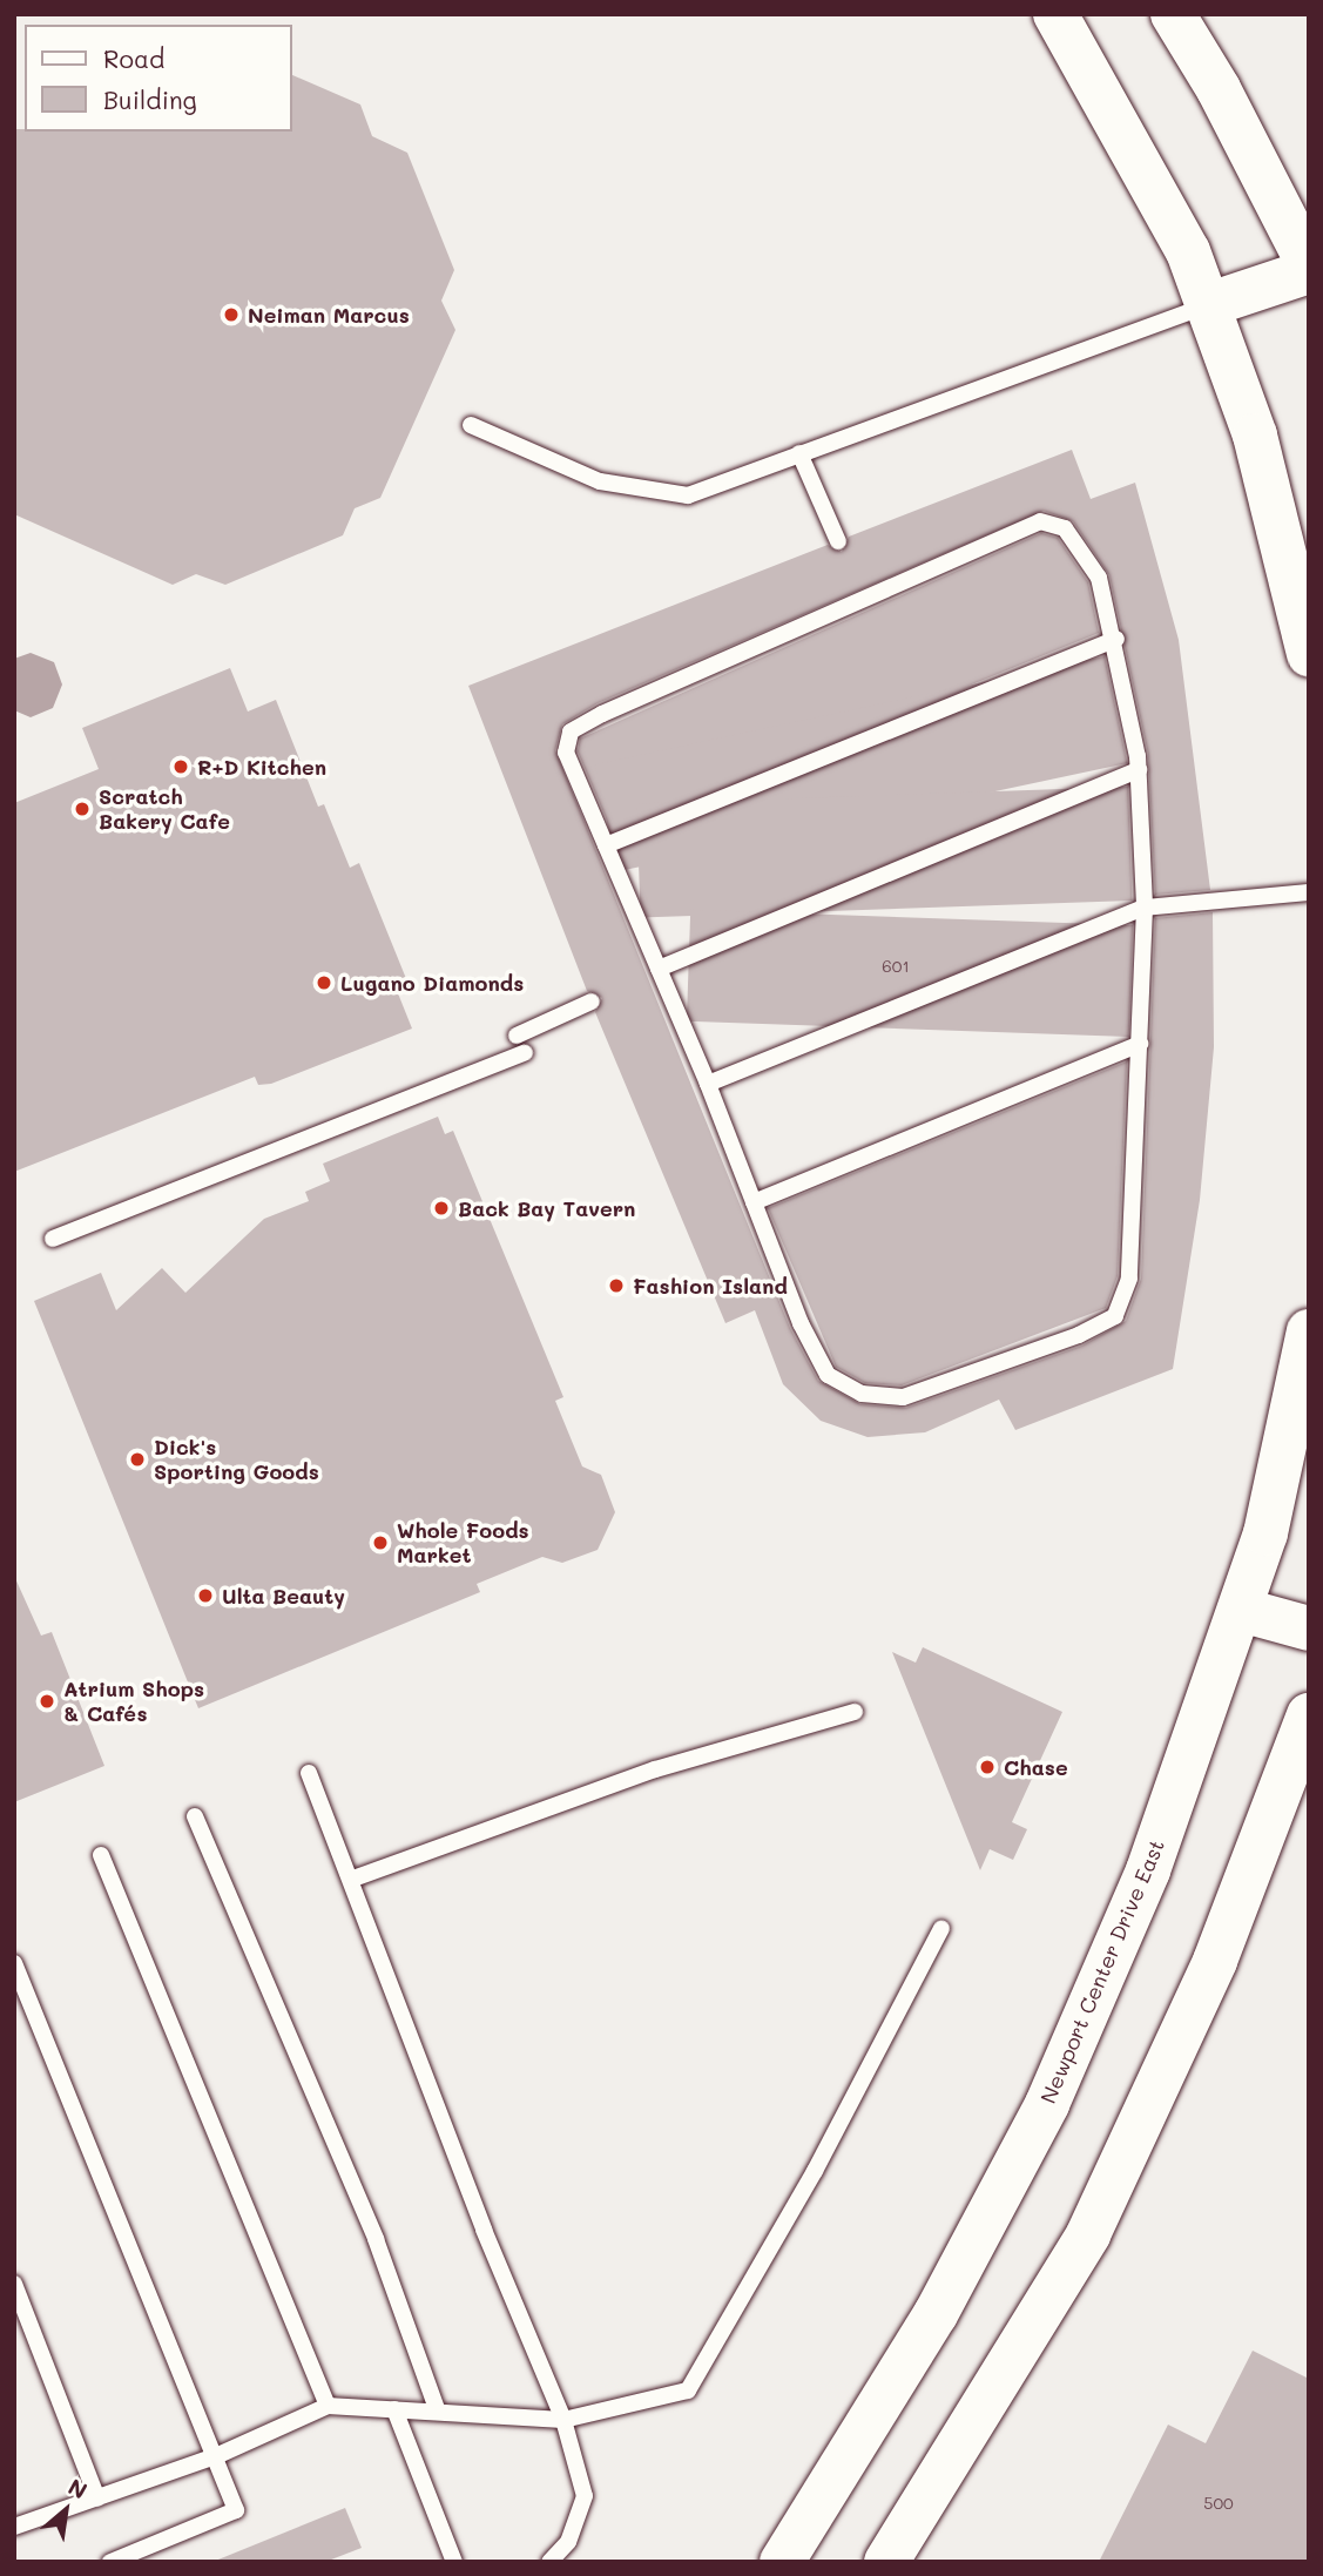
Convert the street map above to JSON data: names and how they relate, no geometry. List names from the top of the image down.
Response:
{
  "streets": {
    "main road": ["Newport Center Drive East"]
  },
  "places": [
    "Neiman Marcus",
    "R+D Kitchen",
    "Scratch Bakery Cafe",
    "Lugano Diamonds",
    "Back Bay Tavern",
    "Fashion Island",
    "Dick's Sporting Goods",
    "Whole Foods Market",
    "Ulta Beauty",
    "Atrium Shops & Cafés",
    "Chase"
  ],
  "house_numbers": ["601", "500"],
  "legend": ["Road", "Building"],
  "north": "top right"
}
